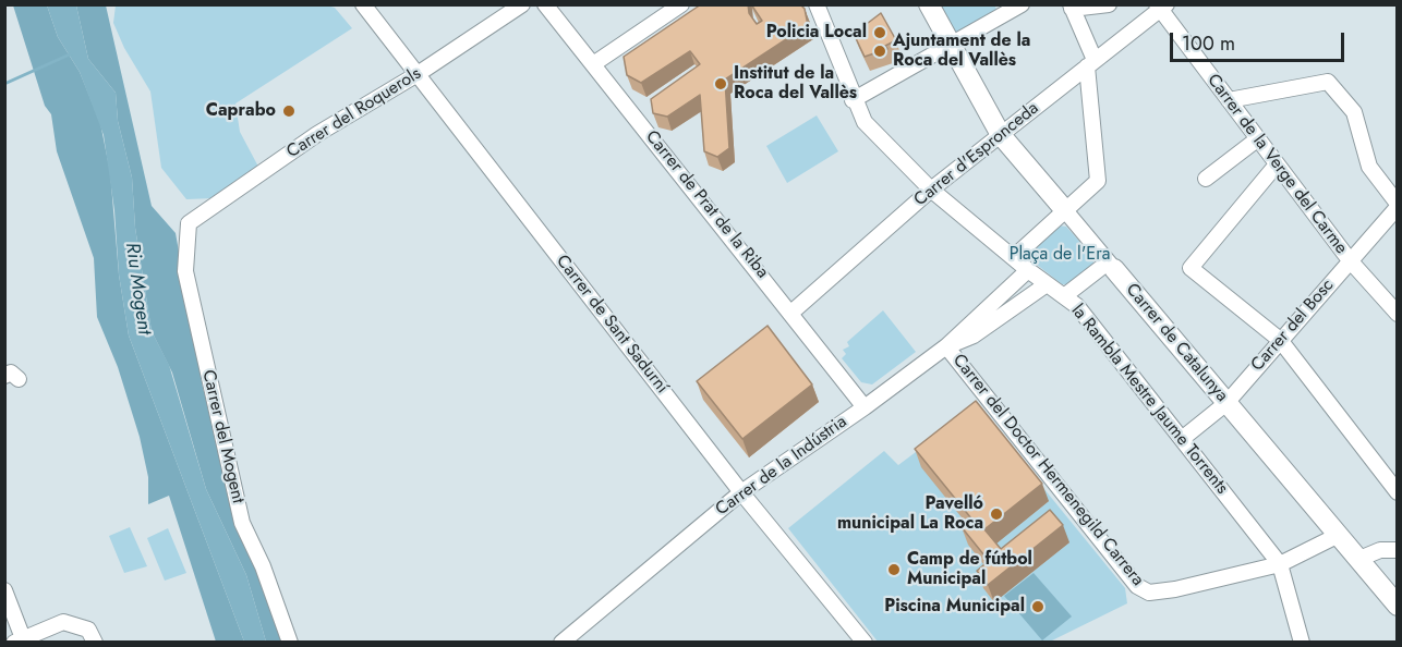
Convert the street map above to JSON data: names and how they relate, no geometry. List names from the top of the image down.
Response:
{
  "streets": {
    "street": [
      "Carrer del Roquerols",
      "Carrer d'Espronceda",
      "Carrer de la Verge del Carme",
      "Carrer de Prat de la Riba",
      "Carrer de Sant Sadurní",
      "Carrer del Bosc",
      "Carrer de Catalunya",
      "la Rambla Mestre Jaume Torrents",
      "Carrer del Mogent",
      "Carrer de la Indústria",
      "Carrer del Doctor Hermenegild Carrera"
    ]
  },
  "crossings": [
    ["Carrer del Roquerols", "Carrer de Sant Sadurní"],
    ["Carrer del Roquerols", "Carrer del Mogent"],
    ["Carrer d'Espronceda", "Carrer de la Verge del Carme"],
    ["Carrer d'Espronceda", "Carrer de Prat de la Riba"],
    ["Carrer d'Espronceda", "Carrer de Catalunya"],
    ["Carrer d'Espronceda", "la Rambla Mestre Jaume Torrents"],
    ["Carrer de la Verge del Carme", "Carrer del Bosc"],
    ["Carrer de Prat de la Riba", "Carrer de la Indústria"],
    ["Carrer de Sant Sadurní", "Carrer de la Indústria"],
    ["Carrer del Bosc", "Carrer de Catalunya"],
    ["Carrer del Bosc", "la Rambla Mestre Jaume Torrents"],
    ["la Rambla Mestre Jaume Torrents", "Carrer de la Indústria"],
    ["la Rambla Mestre Jaume Torrents", "Carrer del Doctor Hermenegild Carrera"],
    ["Carrer de la Indústria", "Carrer del Doctor Hermenegild Carrera"]
  ],
  "water": ["Riu Mogent"],
  "parks": ["Plaça de l'Era"],
  "places": [
    "Policia Local",
    "Ajuntament de la Roca del Vallès",
    "Institut de la Roca del Vallès",
    "Caprabo",
    "Pavelló municipal La Roca",
    "Camp de fútbol Municipal",
    "Piscina Municipal"
  ],
  "scale_bar": "100 m"
}
